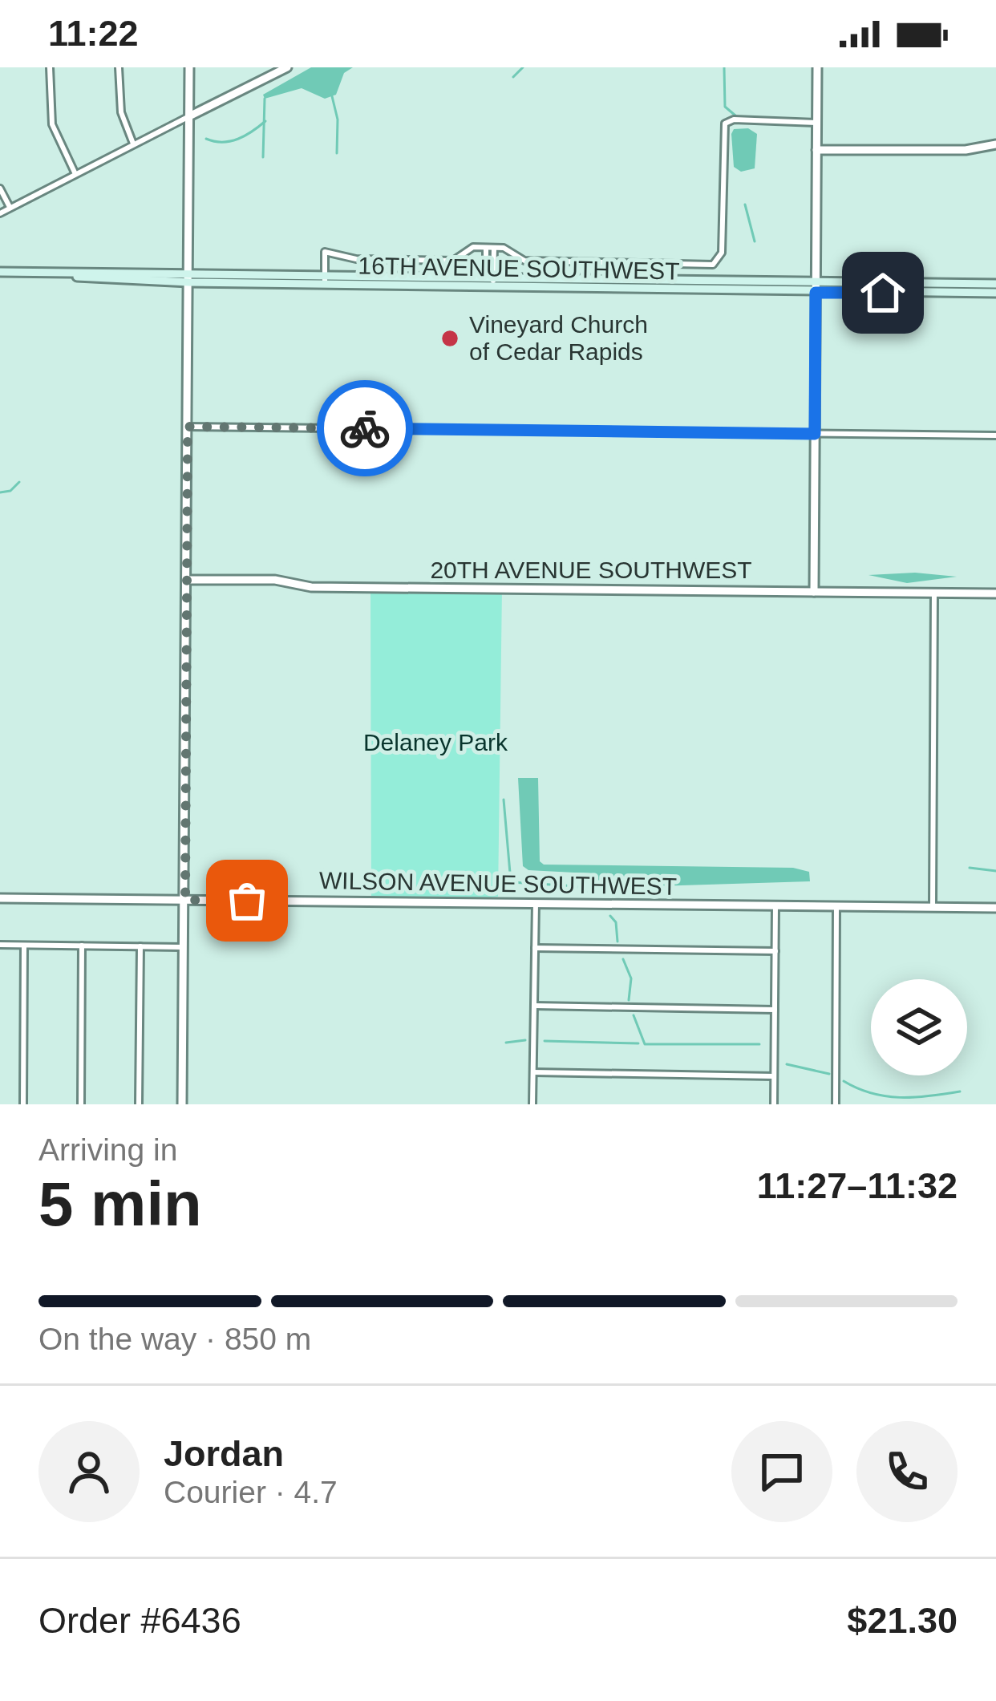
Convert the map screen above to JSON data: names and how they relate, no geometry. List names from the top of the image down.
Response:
{
  "streets": {
    "main road": ["16TH AVENUE SOUTHWEST"],
    "street": ["20TH AVENUE SOUTHWEST", "WILSON AVENUE SOUTHWEST"]
  },
  "parks": ["Delaney Park"],
  "places": ["Vineyard Church of Cedar Rapids"],
  "page": {
    "status": "11:22",
    "heading": ["5 min", "Arriving in", "11:27–11:32"],
    "panel": [
      "Jordan",
      "Courier · 4.7",
      "Order #6436",
      "$21.30"
    ],
    "bar": "On the way · 850 m"
  }
}
